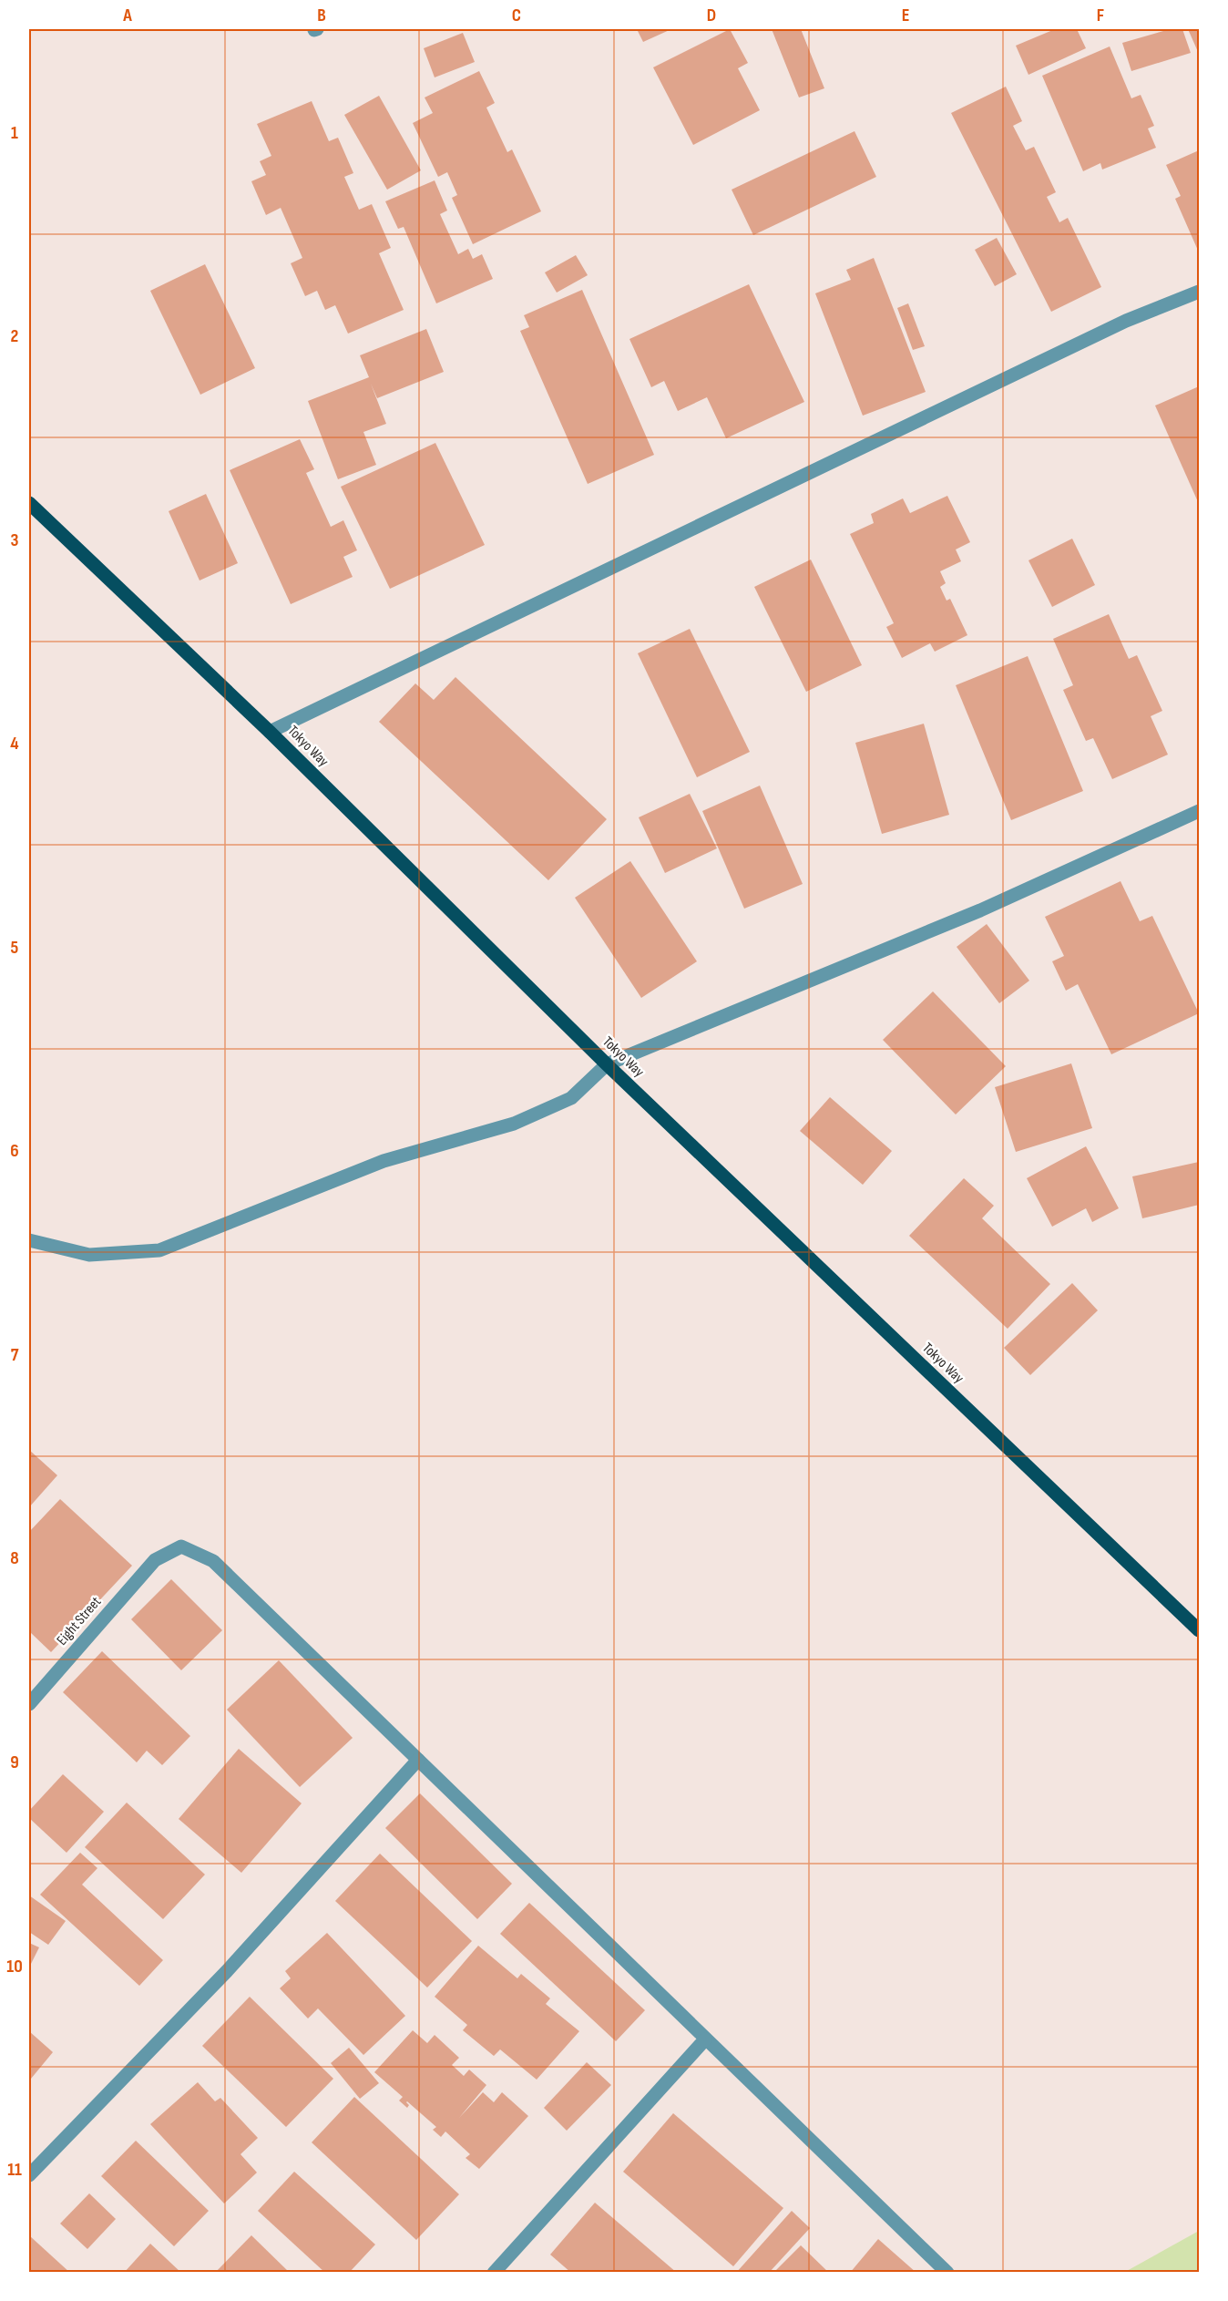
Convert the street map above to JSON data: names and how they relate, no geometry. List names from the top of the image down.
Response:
{
  "streets": {
    "main road": ["Tokyo Way"],
    "street": ["Eight Street"]
  },
  "grid": {
    "columns": [
      "A",
      "B",
      "C",
      "D",
      "E",
      "F"
    ],
    "rows": [
      "1",
      "2",
      "3",
      "4",
      "5",
      "6",
      "7",
      "8",
      "9",
      "10",
      "11"
    ]
  }
}
